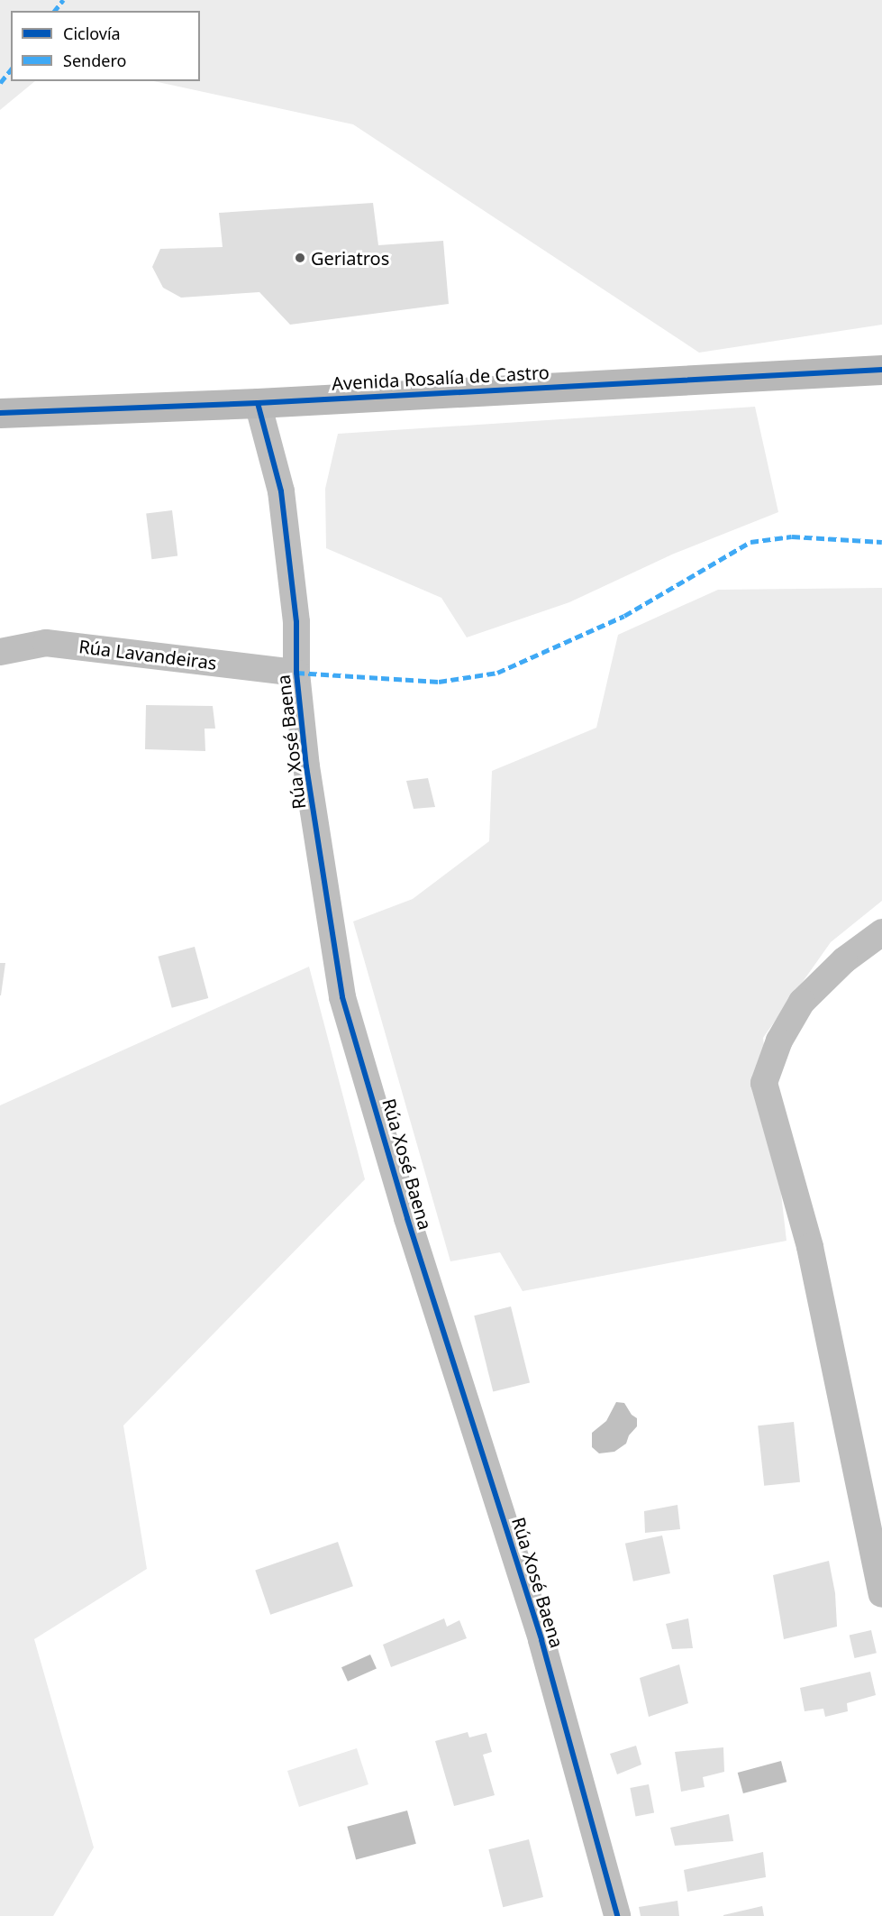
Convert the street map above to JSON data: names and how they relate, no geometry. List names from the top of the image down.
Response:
{
  "streets": {
    "street": ["Avenida Rosalía de Castro", "Rúa Lavandeiras", "Rúa Xosé Baena"]
  },
  "crossings": [
    ["Avenida Rosalía de Castro", "Rúa Xosé Baena"],
    ["Rúa Lavandeiras", "Rúa Xosé Baena"]
  ],
  "places": ["Geriatros"],
  "legend": ["Ciclovía", "Sendero"]
}
